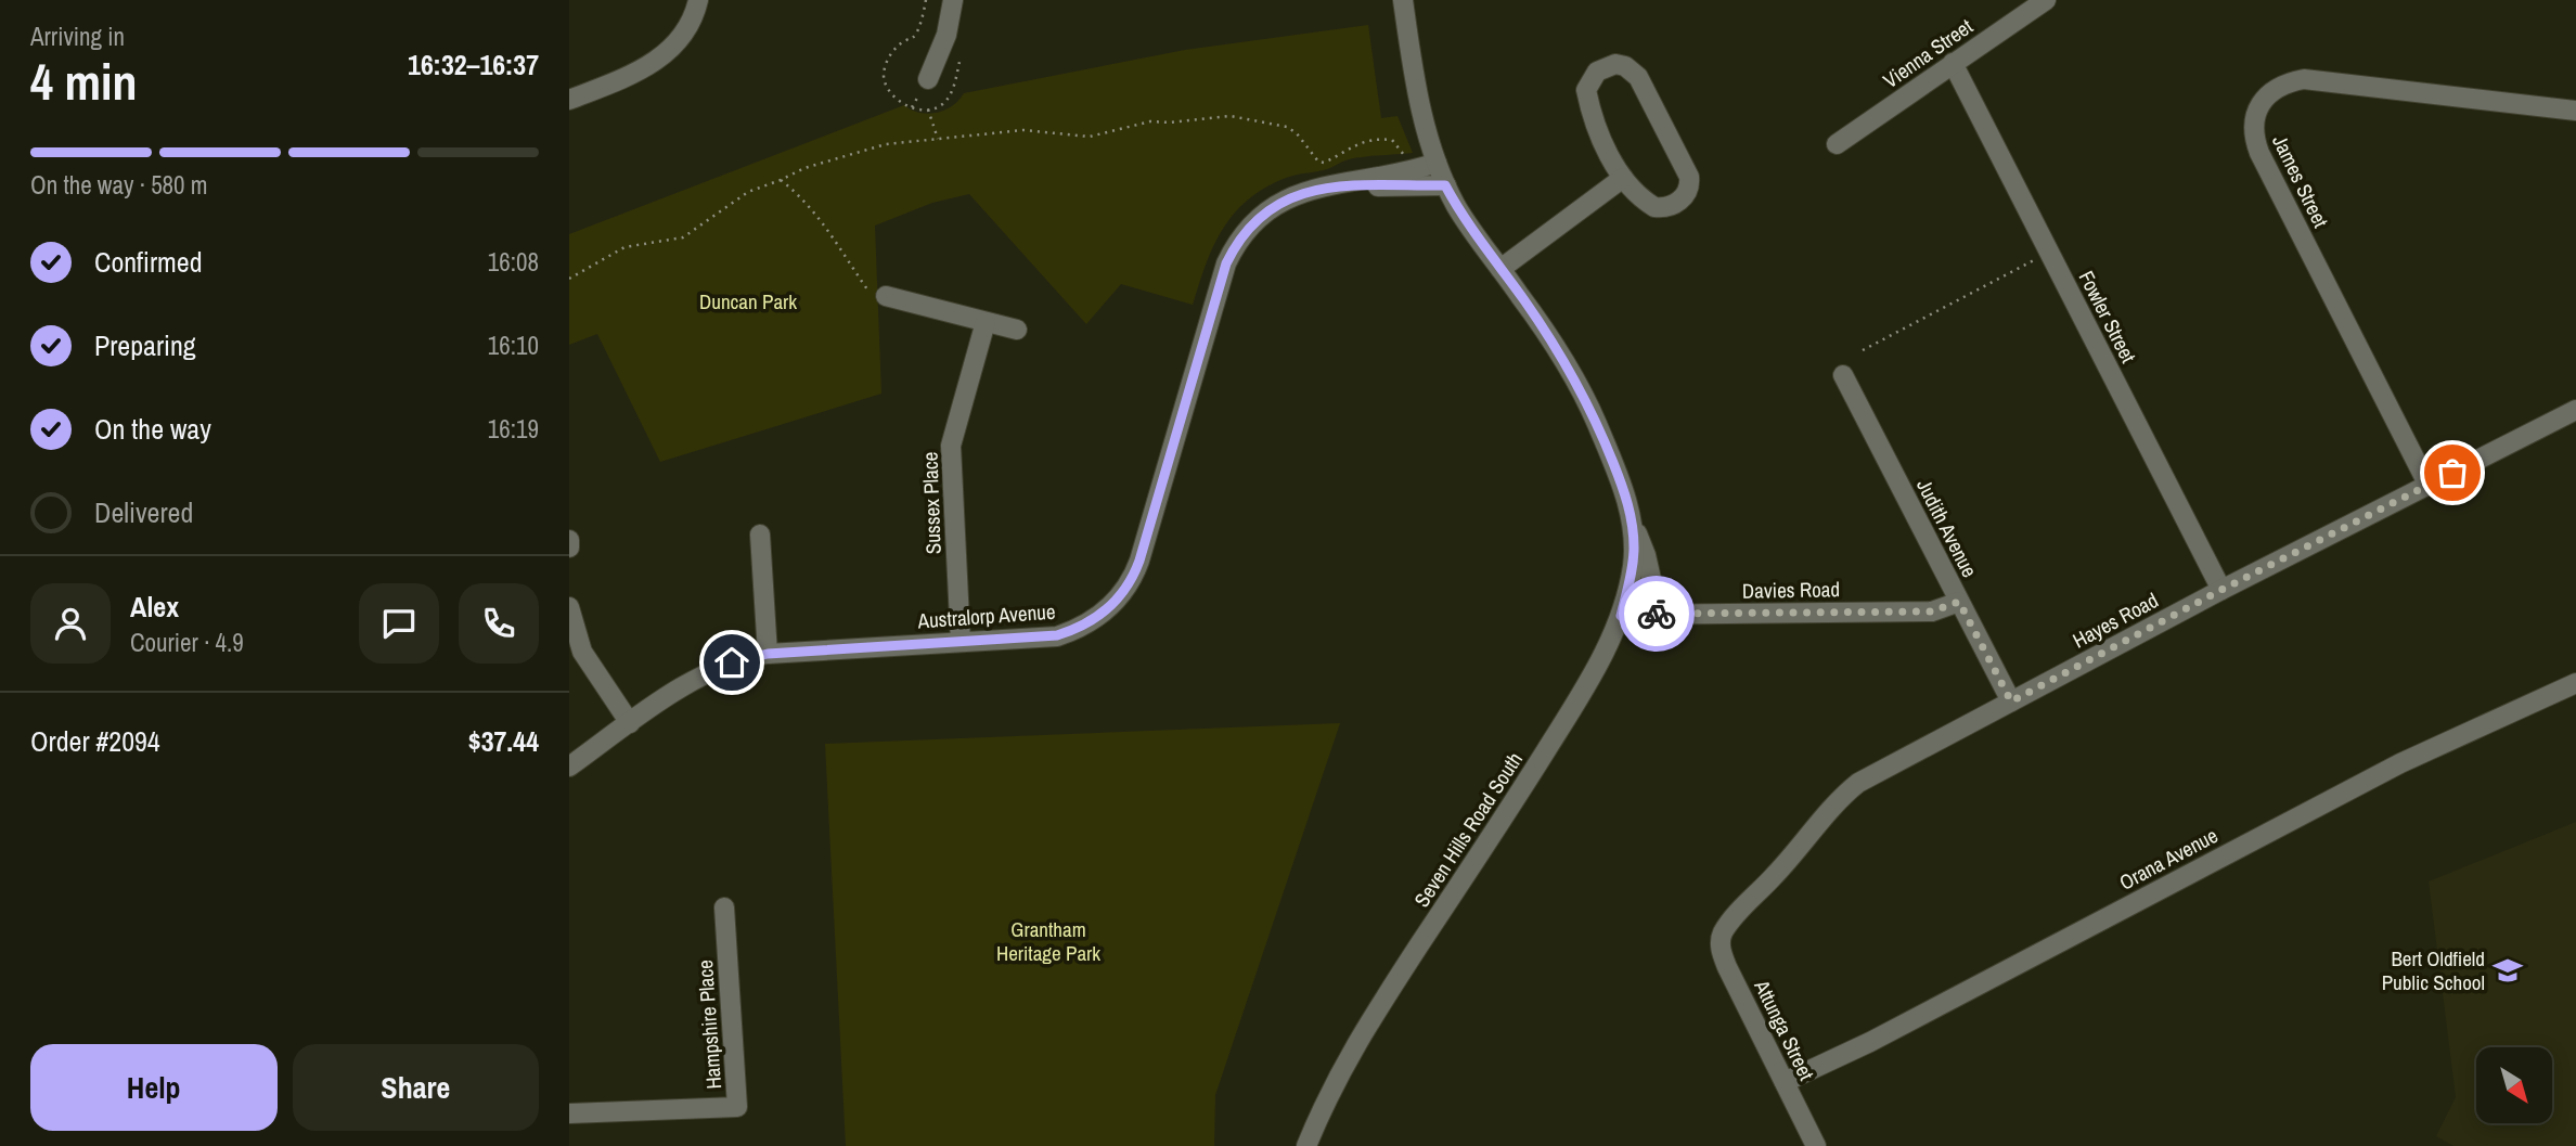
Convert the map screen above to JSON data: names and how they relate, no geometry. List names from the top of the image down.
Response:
{
  "streets": {
    "street": [
      "Vienna Street",
      "James Street",
      "Fowler Street",
      "Sussex Place",
      "Judith Avenue",
      "Davies Road",
      "Australorp Avenue",
      "Hayes Road",
      "Seven Hills Road South",
      "Orana Avenue",
      "Hampshire Place",
      "Attunga Street"
    ]
  },
  "crossings": [
    ["Vienna Street", "Fowler Street"],
    ["James Street", "Hayes Road"],
    ["Fowler Street", "Hayes Road"],
    ["Sussex Place", "Australorp Avenue"],
    ["Judith Avenue", "Davies Road"],
    ["Judith Avenue", "Hayes Road"],
    ["Davies Road", "Seven Hills Road South"],
    ["Australorp Avenue", "Seven Hills Road South"],
    ["Hayes Road", "Attunga Street"],
    ["Orana Avenue", "Attunga Street"]
  ],
  "parks": ["Duncan Park", "Grantham Heritage Park"],
  "places": {
    "school or university": ["Bert Oldfield Public School"]
  },
  "north": "bottom right",
  "page": {
    "heading": ["4 min", "Arriving in", "16:32–16:37"],
    "panel": [
      "Alex",
      "Courier · 4.9",
      "Order #2094",
      "$37.44"
    ],
    "bar": "On the way · 580 m",
    "list": [
      ["Confirmed", "16:08"],
      ["Preparing", "16:10"],
      ["On the way", "16:19"],
      "Delivered"
    ],
    "buttons": ["Help", "Share"]
  }
}
